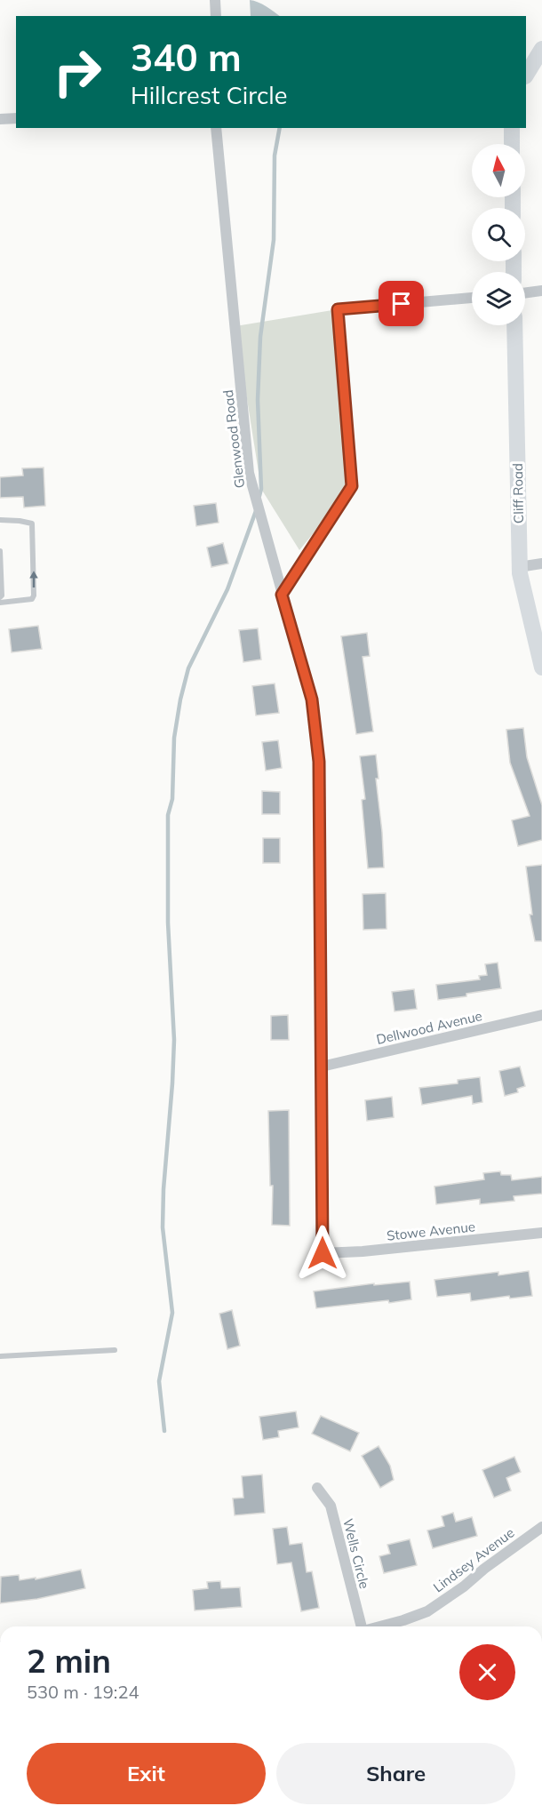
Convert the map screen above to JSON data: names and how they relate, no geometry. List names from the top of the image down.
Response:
{
  "streets": {
    "street": [
      "Glenwood Road",
      "Cliff Road",
      "Dellwood Avenue",
      "Stowe Avenue",
      "Wells Circle",
      "Lindsey Avenue"
    ]
  },
  "crossings": [
    ["Glenwood Road", "Dellwood Avenue"],
    ["Glenwood Road", "Stowe Avenue"]
  ],
  "north": "top",
  "page": {
    "turn": ["340 m", "Hillcrest Circle"],
    "heading": ["2 min", "530 m · 19:24"],
    "buttons": ["Exit", "Share"]
  }
}
